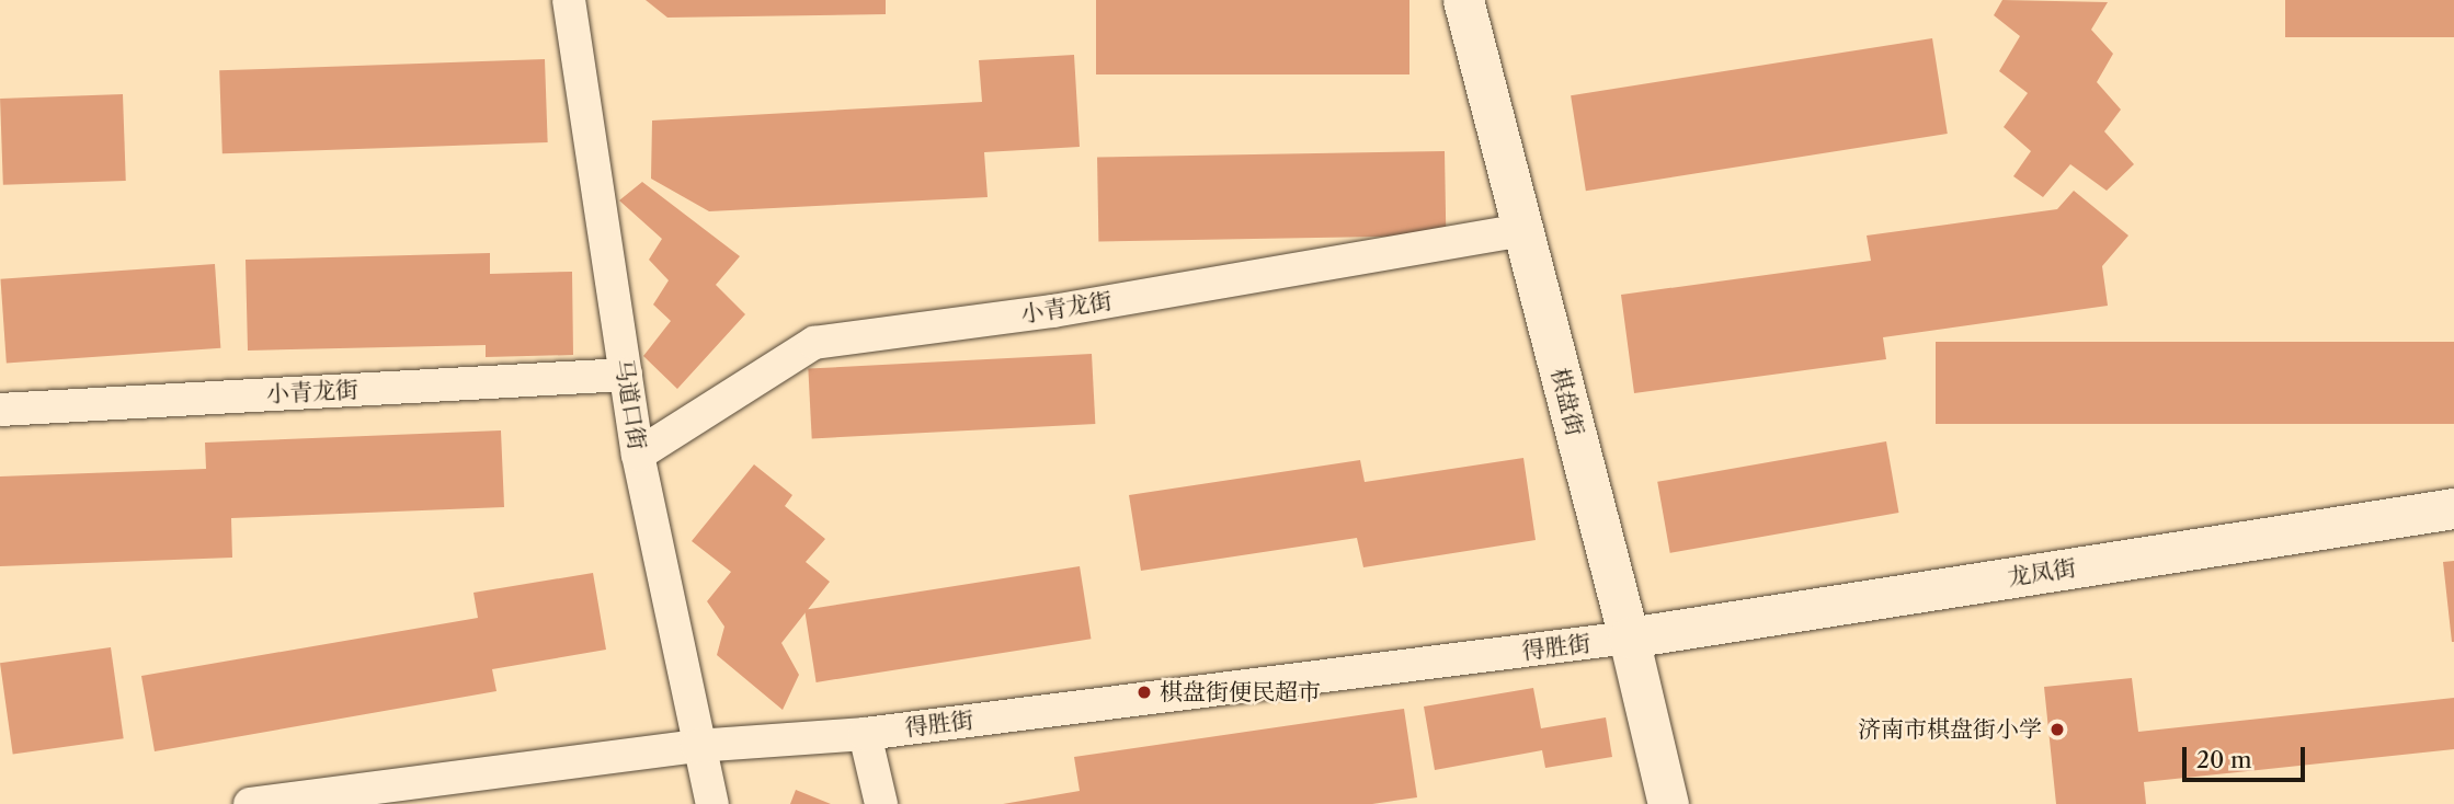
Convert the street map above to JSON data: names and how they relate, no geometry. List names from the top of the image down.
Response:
{
  "streets": {
    "street": [
      "小青龙街",
      "棋盘街",
      "马道口街",
      "龙凤街",
      "得胜街"
    ]
  },
  "crossings": [
    ["小青龙街", "棋盘街"],
    ["小青龙街", "马道口街"],
    ["棋盘街", "龙凤街"],
    ["棋盘街", "得胜街"],
    ["马道口街", "得胜街"],
    ["龙凤街", "得胜街"]
  ],
  "places": ["棋盘街便民超市", "济南市棋盘街小学"],
  "scale_bar": "20 m"
}
